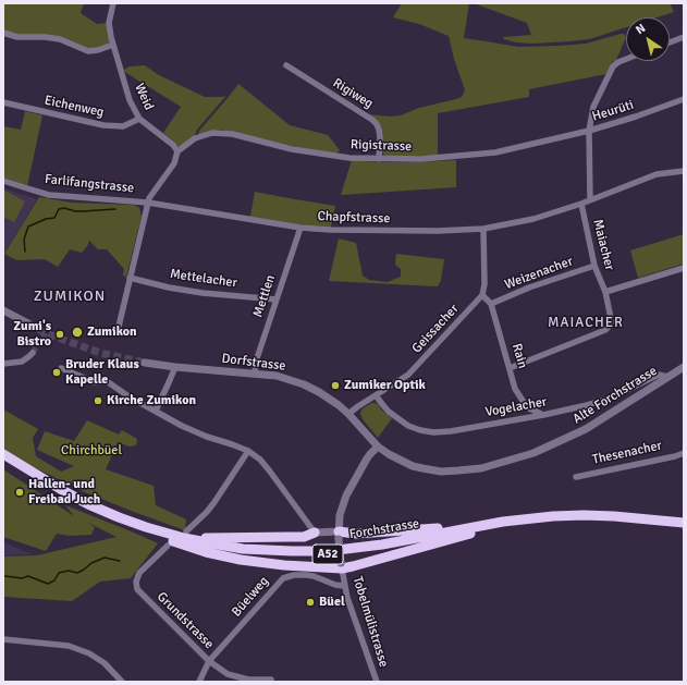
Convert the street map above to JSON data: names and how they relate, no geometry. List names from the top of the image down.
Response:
{
  "streets": {
    "highway": ["Forchstrasse", "A52"],
    "street": [
      "Rigiweg",
      "Weid",
      "Eichenweg",
      "Heurüti",
      "Rigistrasse",
      "Farlifangstrasse",
      "Chapfstrasse",
      "Maiacher",
      "Weizenacher",
      "Mettelacher",
      "Mettlen",
      "Geissacher",
      "Rain",
      "Dorfstrasse",
      "Alte Forchstrasse",
      "Vogelacher",
      "Thesenacher",
      "Büelweg",
      "Grundstrasse",
      "Tobelmülistrasse"
    ]
  },
  "crossings": [
    ["Rigiweg", "Rigistrasse"],
    ["Weid", "Eichenweg"],
    ["Weid", "Rigistrasse"],
    ["Heurüti", "Rigistrasse"],
    ["Heurüti", "Chapfstrasse"],
    ["Farlifangstrasse", "Chapfstrasse"],
    ["Chapfstrasse", "Maiacher"],
    ["Chapfstrasse", "Mettlen"],
    ["Maiacher", "Weizenacher"],
    ["Maiacher", "Rain"],
    ["Weizenacher", "Rain"],
    ["Mettelacher", "Mettlen"],
    ["Mettlen", "Dorfstrasse"],
    ["Geissacher", "Rain"],
    ["Geissacher", "Dorfstrasse"],
    ["Geissacher", "Alte Forchstrasse"],
    ["Geissacher", "Vogelacher"],
    ["Rain", "Vogelacher"],
    ["Dorfstrasse", "Alte Forchstrasse"],
    ["Alte Forchstrasse", "Vogelacher"],
    ["Forchstrasse", "Grundstrasse"],
    ["Büelweg", "Grundstrasse"],
    ["Büelweg", "Tobelmülistrasse"]
  ],
  "districts": ["ZUMIKON", "MAIACHER"],
  "parks": ["Chirchbüel"],
  "places": [
    "Zumikon",
    "Zumi's Bistro",
    "Bruder Klaus Kapelle",
    "Zumiker Optik",
    "Kirche Zumikon",
    "Hallen- und Freibad Juch",
    "Büel"
  ],
  "north": "top left"
}
